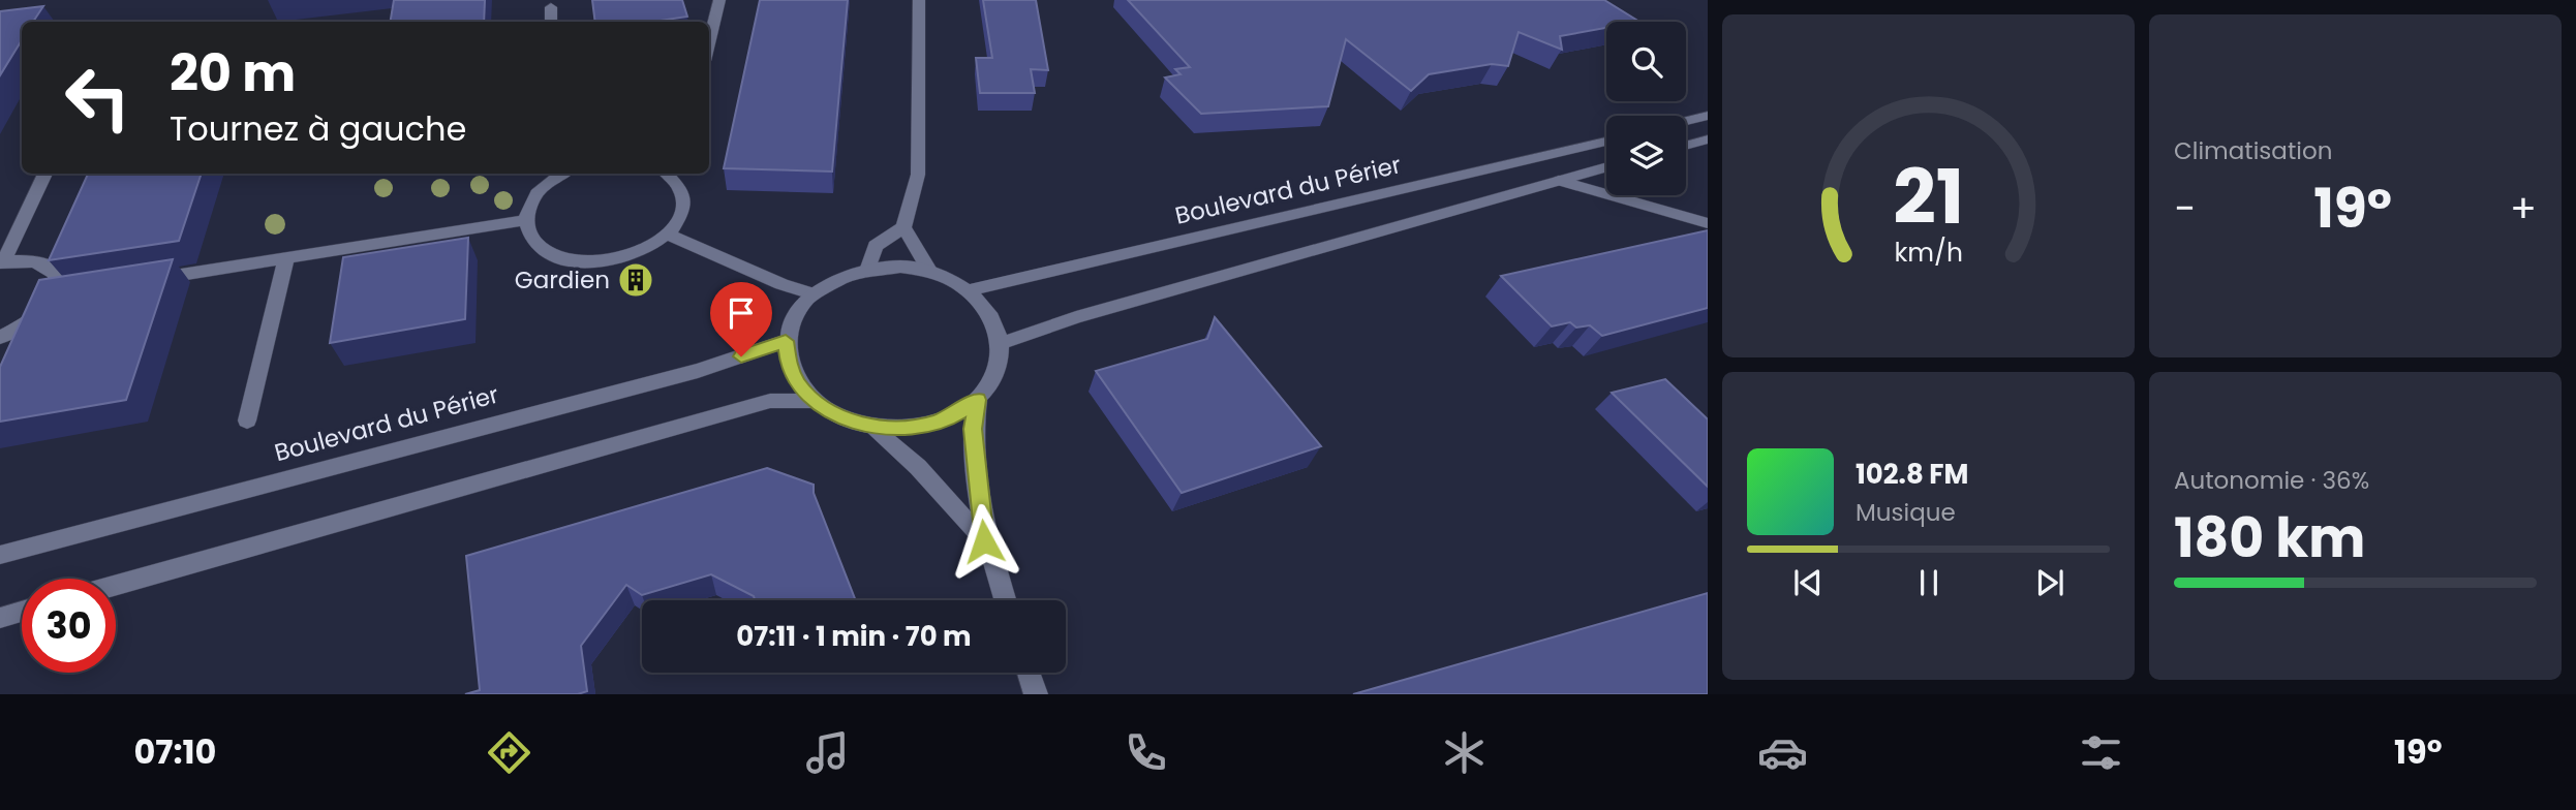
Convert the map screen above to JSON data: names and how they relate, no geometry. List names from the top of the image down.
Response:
{
  "streets": {
    "street": ["Boulevard du Périer"]
  },
  "places": {
    "building": ["Gardien"]
  },
  "page": {
    "tile": [
      "Climatisation",
      ["Autonomie · 36%", "180 km"]
    ],
    "turn": ["20 m", "Tournez à gauche"],
    "heat": ["−", "19°", "+"],
    "song": ["102.8 FM", "Musique"],
    "limit": "30",
    "trip": "07:11 · 1 min · 70 m",
    "tabs": ["07:10", "19°"],
    "gauge": ["21", "km/h"]
  }
}
